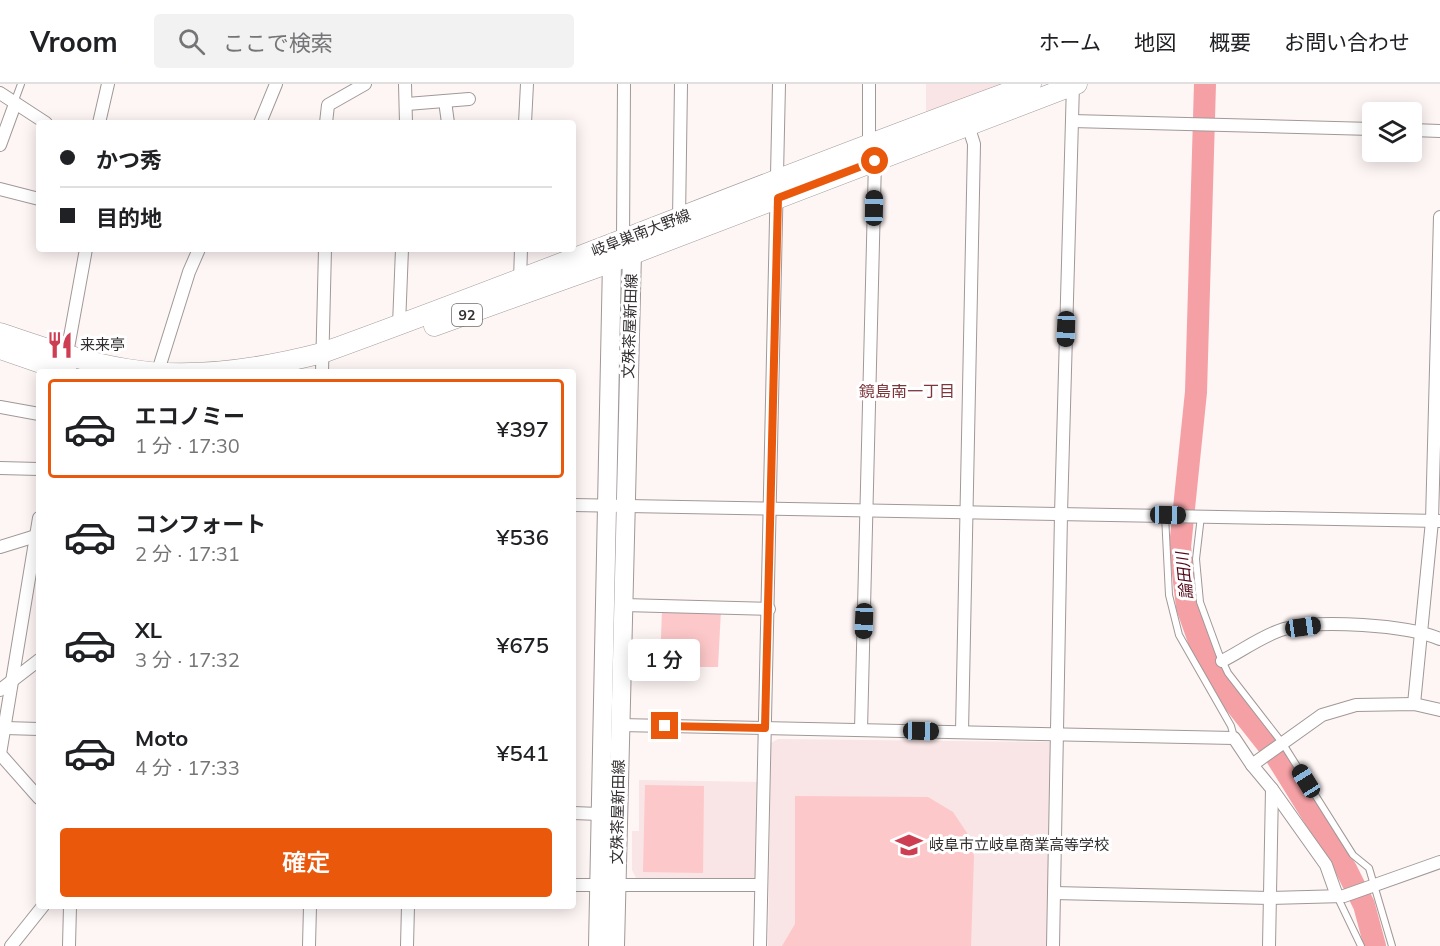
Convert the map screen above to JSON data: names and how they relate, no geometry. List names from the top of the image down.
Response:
{
  "streets": {
    "main road": ["岐阜巣南大野線", "92", "文殊茶屋新田線"]
  },
  "crossings": [
    ["岐阜巣南大野線", "文殊茶屋新田線"]
  ],
  "districts": ["鏡島南一丁目"],
  "water": ["論田川"],
  "places": {
    "restaurant": ["来来亭"],
    "school or university": ["岐阜市立岐阜商業高等学校"]
  },
  "page": {
    "header": "Vroom",
    "search": "ここで検索",
    "nav": [
      "ホーム",
      "地図",
      "概要",
      "お問い合わせ"
    ],
    "banner": ["かつ秀", "目的地"],
    "list": [
      {
        "name": "エコノミー",
        "note": "1 分 · 17:30",
        "value": "¥397"
      },
      {
        "name": "コンフォート",
        "note": "2 分 · 17:31",
        "value": "¥536"
      },
      {
        "name": "XL",
        "note": "3 分 · 17:32",
        "value": "¥675"
      },
      {
        "name": "Moto",
        "note": "4 分 · 17:33",
        "value": "¥541"
      }
    ],
    "bubble": "1 分",
    "buttons": "確定"
  }
}
